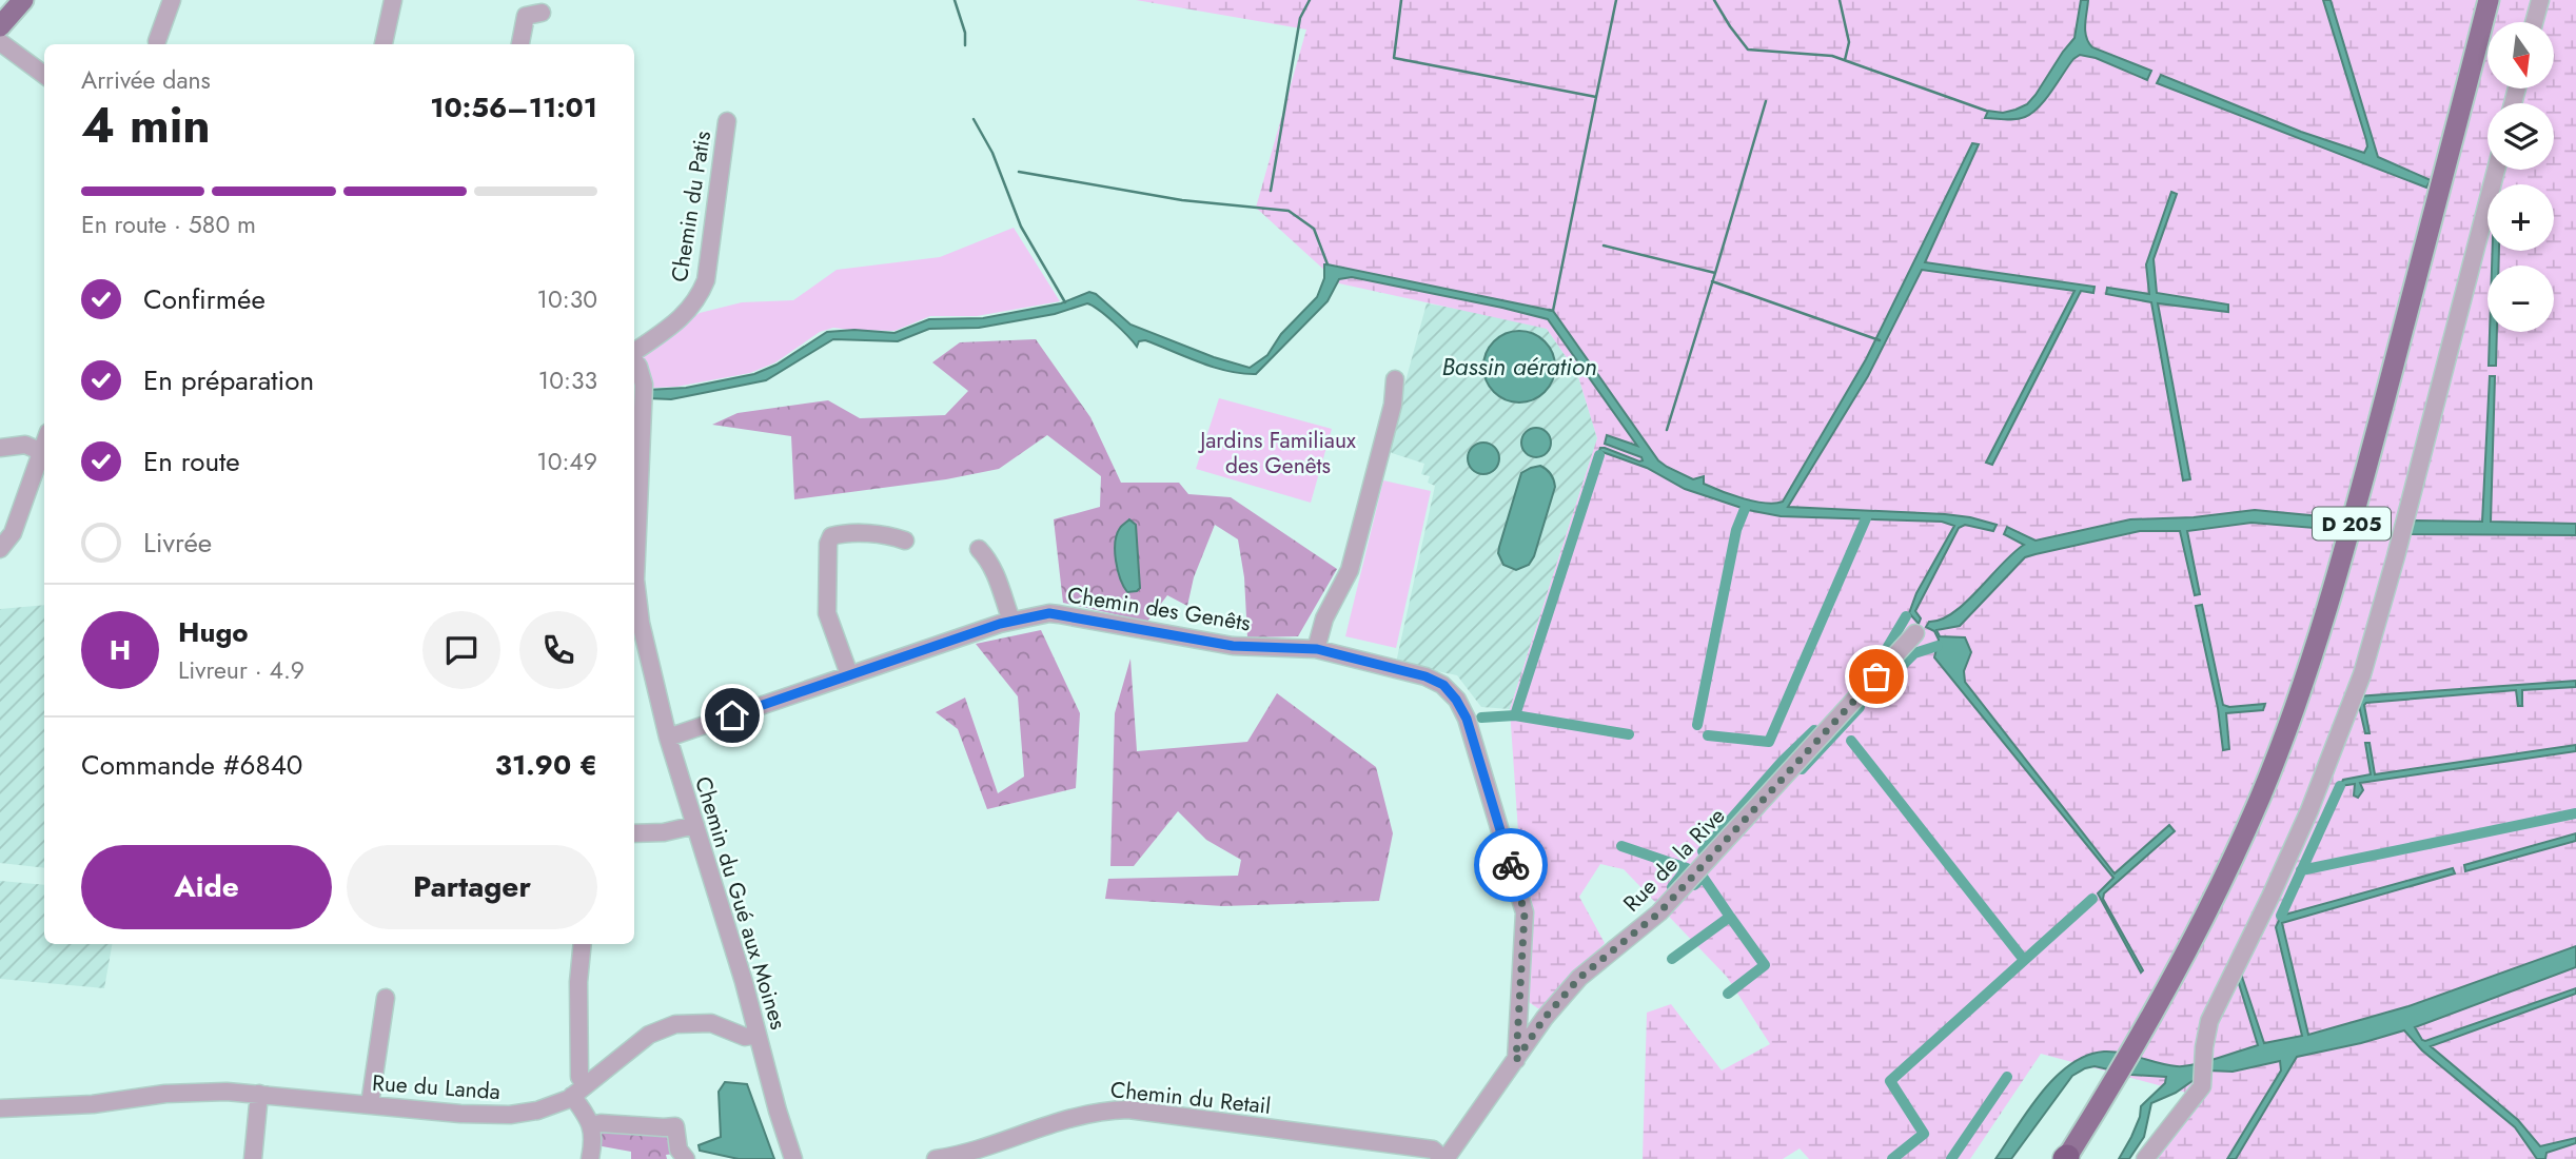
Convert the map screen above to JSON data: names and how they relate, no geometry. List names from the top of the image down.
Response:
{
  "streets": {
    "main road": ["D 205"],
    "street": [
      "Chemin du Patis",
      "Chemin des Genêts",
      "Rue de la Rive",
      "Chemin du Gué aux Moines",
      "Rue du Landa",
      "Chemin du Retail"
    ]
  },
  "crossings": [
    ["Chemin des Genêts", "Rue de la Rive"],
    ["Chemin des Genêts", "Chemin du Gué aux Moines"],
    ["Rue de la Rive", "Chemin du Retail"],
    ["Chemin du Gué aux Moines", "Rue du Landa"]
  ],
  "water": ["Bassin aération"],
  "parks": ["Jardins Familiaux des Genêts"],
  "north": "bottom",
  "page": {
    "map_buttons": ["+", "−"],
    "heading": ["4 min", "Arrivée dans", "10:56–11:01"],
    "panel": [
      "Hugo",
      "Livreur · 4.9",
      "Commande #6840",
      "31.90 €"
    ],
    "bar": "En route · 580 m",
    "list": [
      ["Confirmée", "10:30"],
      ["En préparation", "10:33"],
      ["En route", "10:49"],
      "Livrée"
    ],
    "round": "H",
    "buttons": ["Aide", "Partager"]
  }
}
